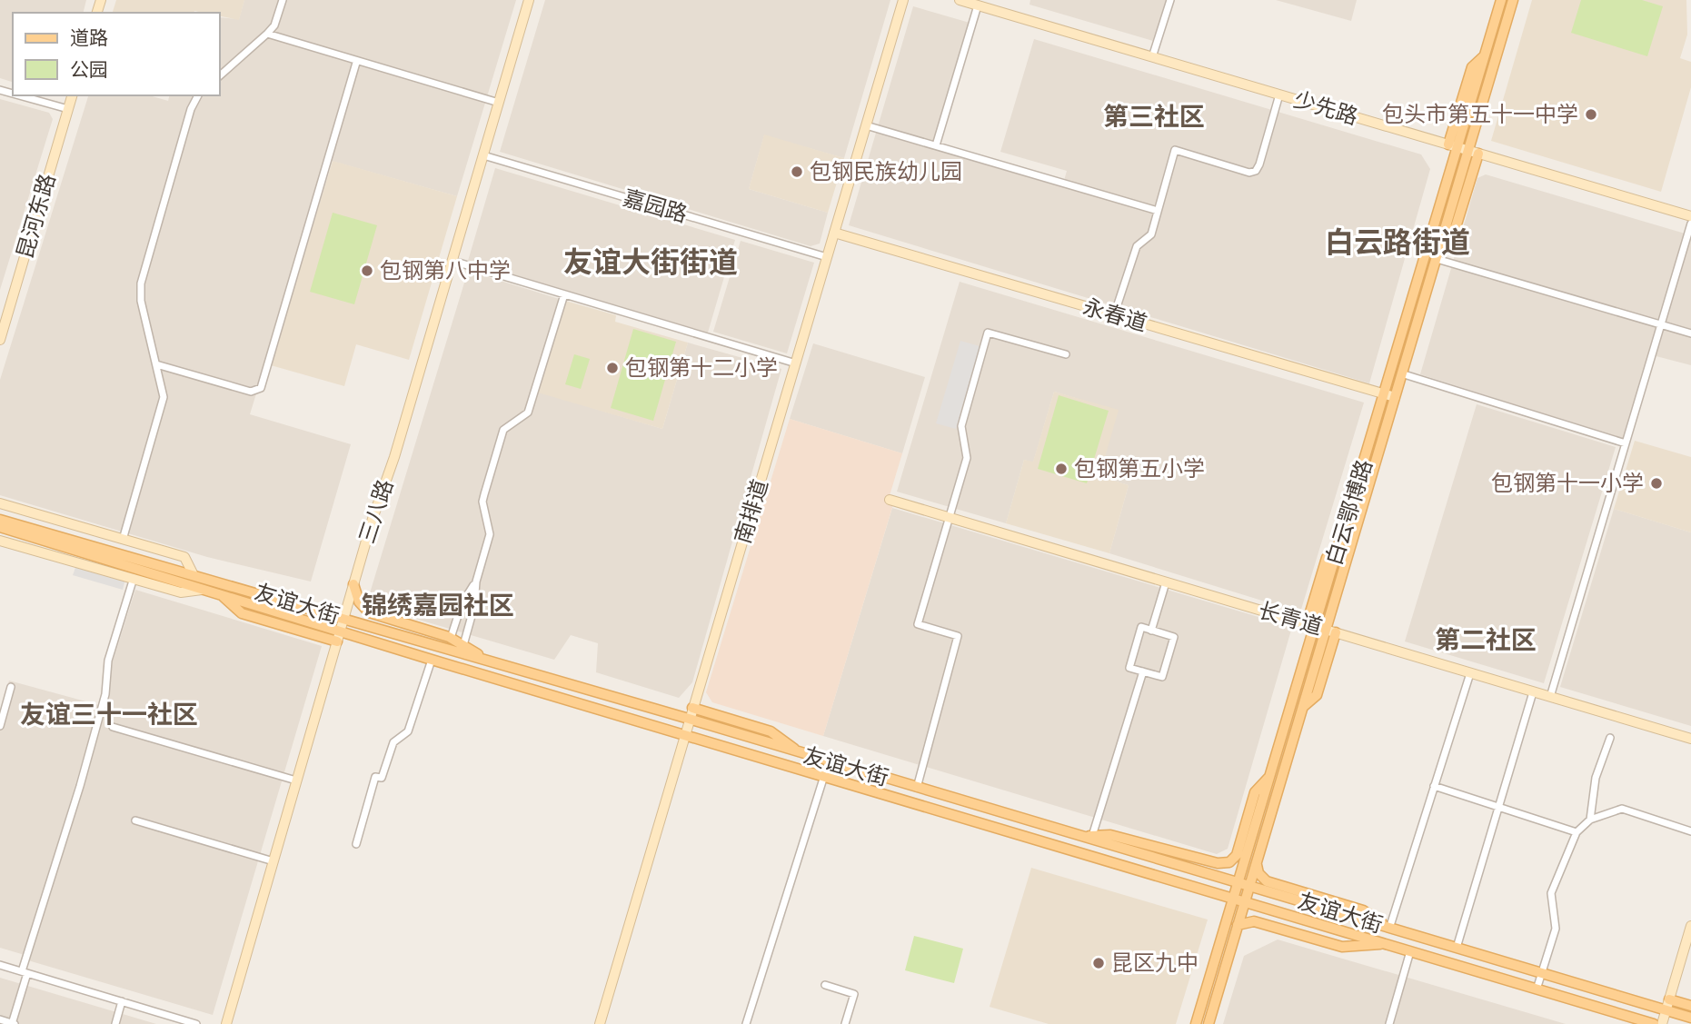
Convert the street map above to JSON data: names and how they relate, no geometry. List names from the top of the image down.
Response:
{
  "streets": {
    "main road": ["白云鄂博路", "友谊大街"],
    "street": [
      "少先路",
      "嘉园路",
      "昆河东路",
      "永春道",
      "三八路",
      "南排道",
      "长青道"
    ]
  },
  "crossings": [
    ["少先路", "白云鄂博路"],
    ["嘉园路", "三八路"],
    ["嘉园路", "南排道"],
    ["永春道", "南排道"],
    ["永春道", "白云鄂博路"],
    ["三八路", "友谊大街"],
    ["南排道", "友谊大街"],
    ["白云鄂博路", "长青道"]
  ],
  "districts": [
    "第三社区",
    "白云路街道",
    "友谊大街街道",
    "锦绣嘉园社区",
    "第二社区",
    "友谊三十一社区"
  ],
  "places": [
    "包头市第五十一中学",
    "包钢民族幼儿园",
    "包钢第八中学",
    "包钢第十二小学",
    "包钢第五小学",
    "包钢第十一小学",
    "昆区九中"
  ],
  "legend": ["道路", "公园"]
}
